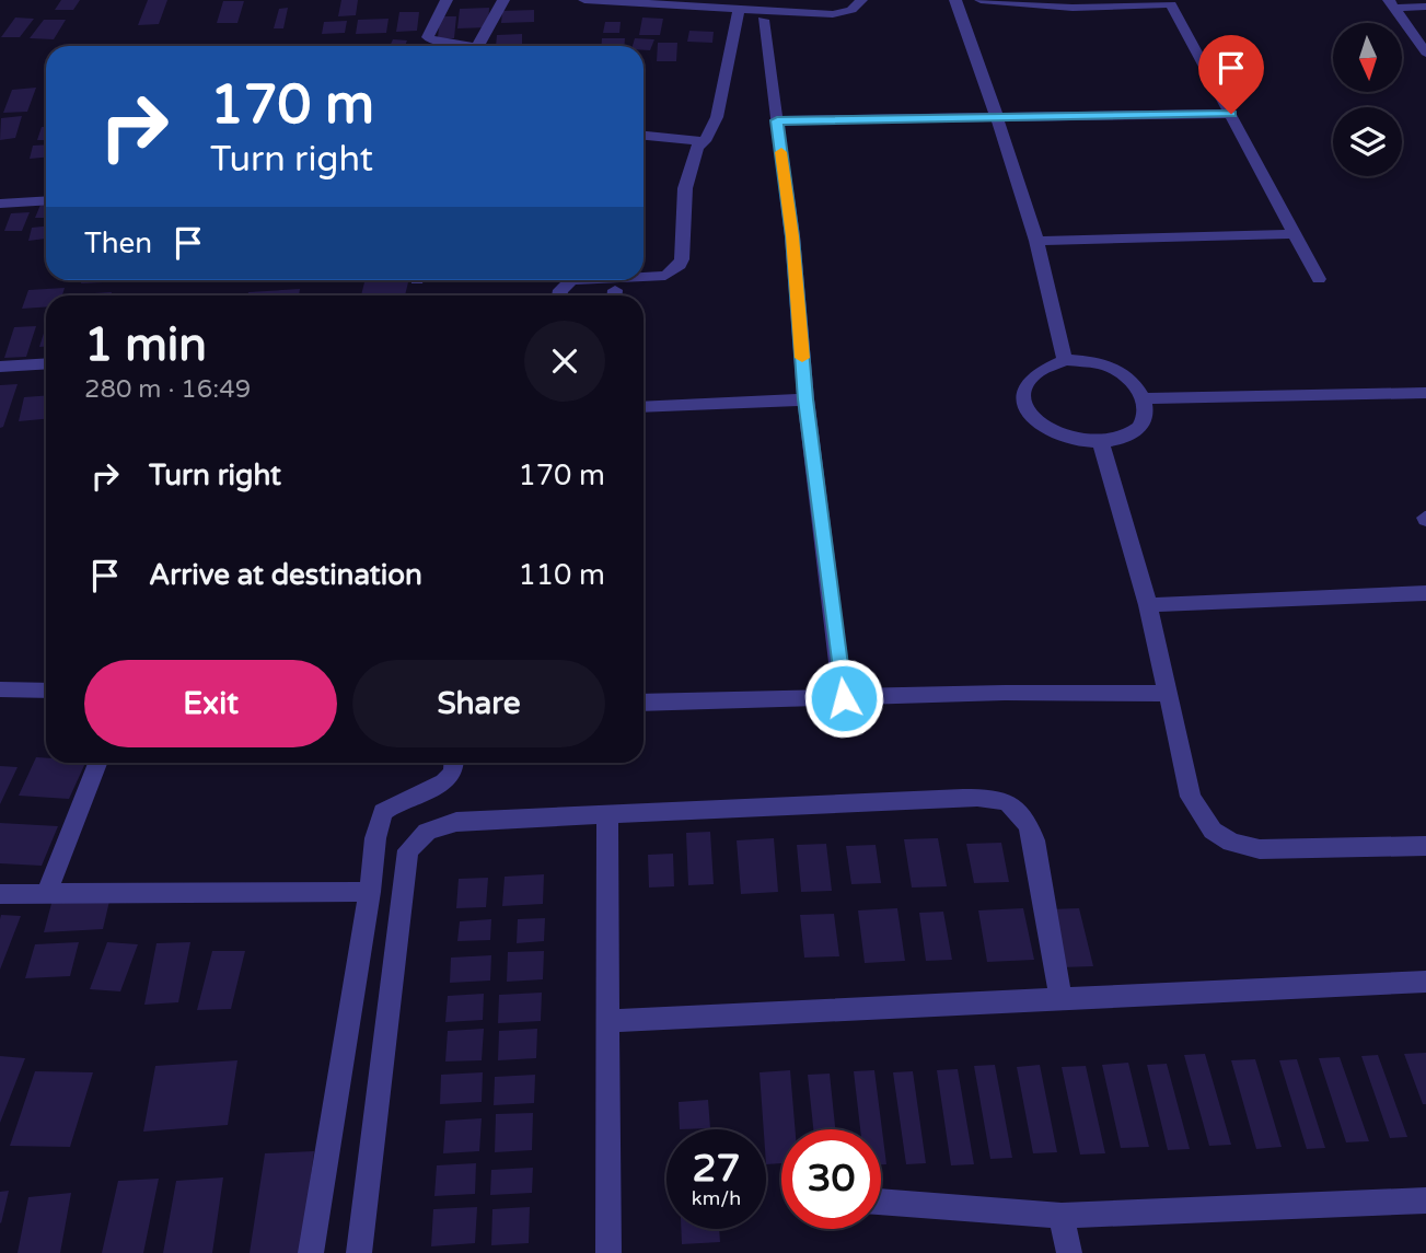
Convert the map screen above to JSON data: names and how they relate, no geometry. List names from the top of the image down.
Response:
{
  "north": "bottom",
  "page": {
    "turn": ["170 m", "Turn right"],
    "then": "Then",
    "heading": ["1 min", "280 m · 16:49"],
    "list": [
      {
        "name": "Turn right",
        "value": "170 m"
      },
      {
        "name": "Arrive at destination",
        "value": "110 m"
      }
    ],
    "buttons": ["Exit", "Share"],
    "speed": "27 km/h",
    "limit": "30"
  }
}
